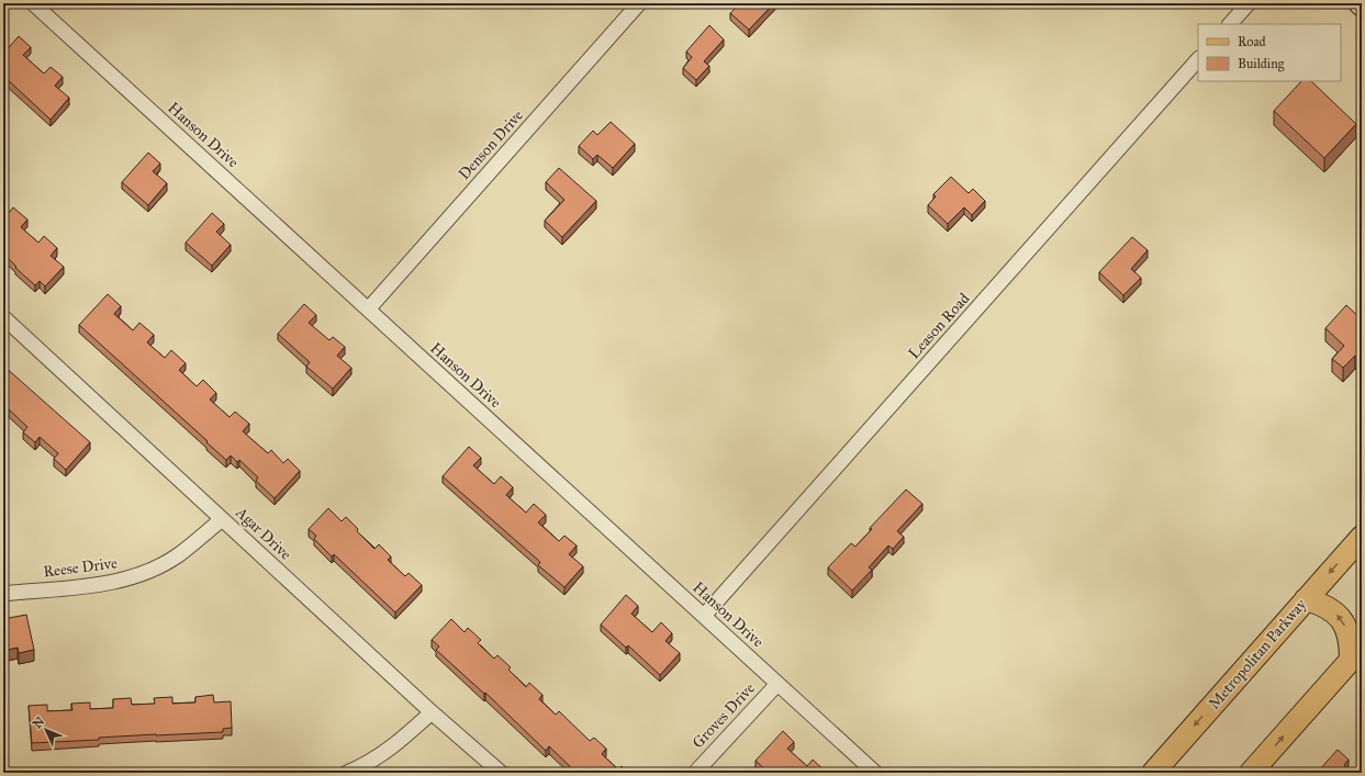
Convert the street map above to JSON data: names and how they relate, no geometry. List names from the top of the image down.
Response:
{
  "streets": {
    "main road": ["Metropolitan Parkway"],
    "street": [
      "Hanson Drive",
      "Denson Drive",
      "Leason Road",
      "Agar Drive",
      "Reese Drive",
      "Groves Drive"
    ]
  },
  "crossings": [
    ["Hanson Drive", "Denson Drive"],
    ["Hanson Drive", "Leason Road"],
    ["Hanson Drive", "Groves Drive"],
    ["Agar Drive", "Reese Drive"]
  ],
  "legend": ["Road", "Building"],
  "north": "top left"
}
